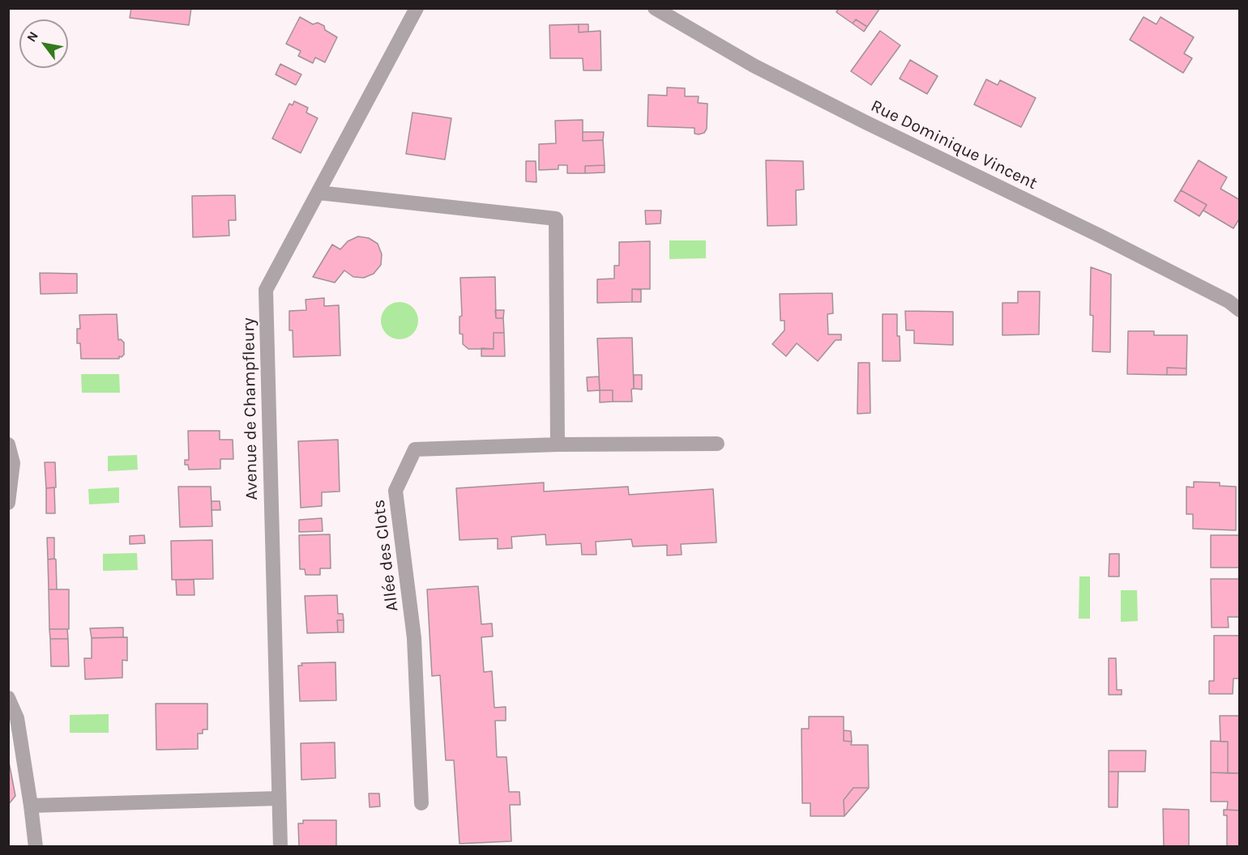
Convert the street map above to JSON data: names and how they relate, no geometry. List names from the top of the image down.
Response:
{
  "streets": {
    "street": ["Rue Dominique Vincent", "Avenue de Champfleury", "Allée des Clots"]
  },
  "north": "top left"
}
